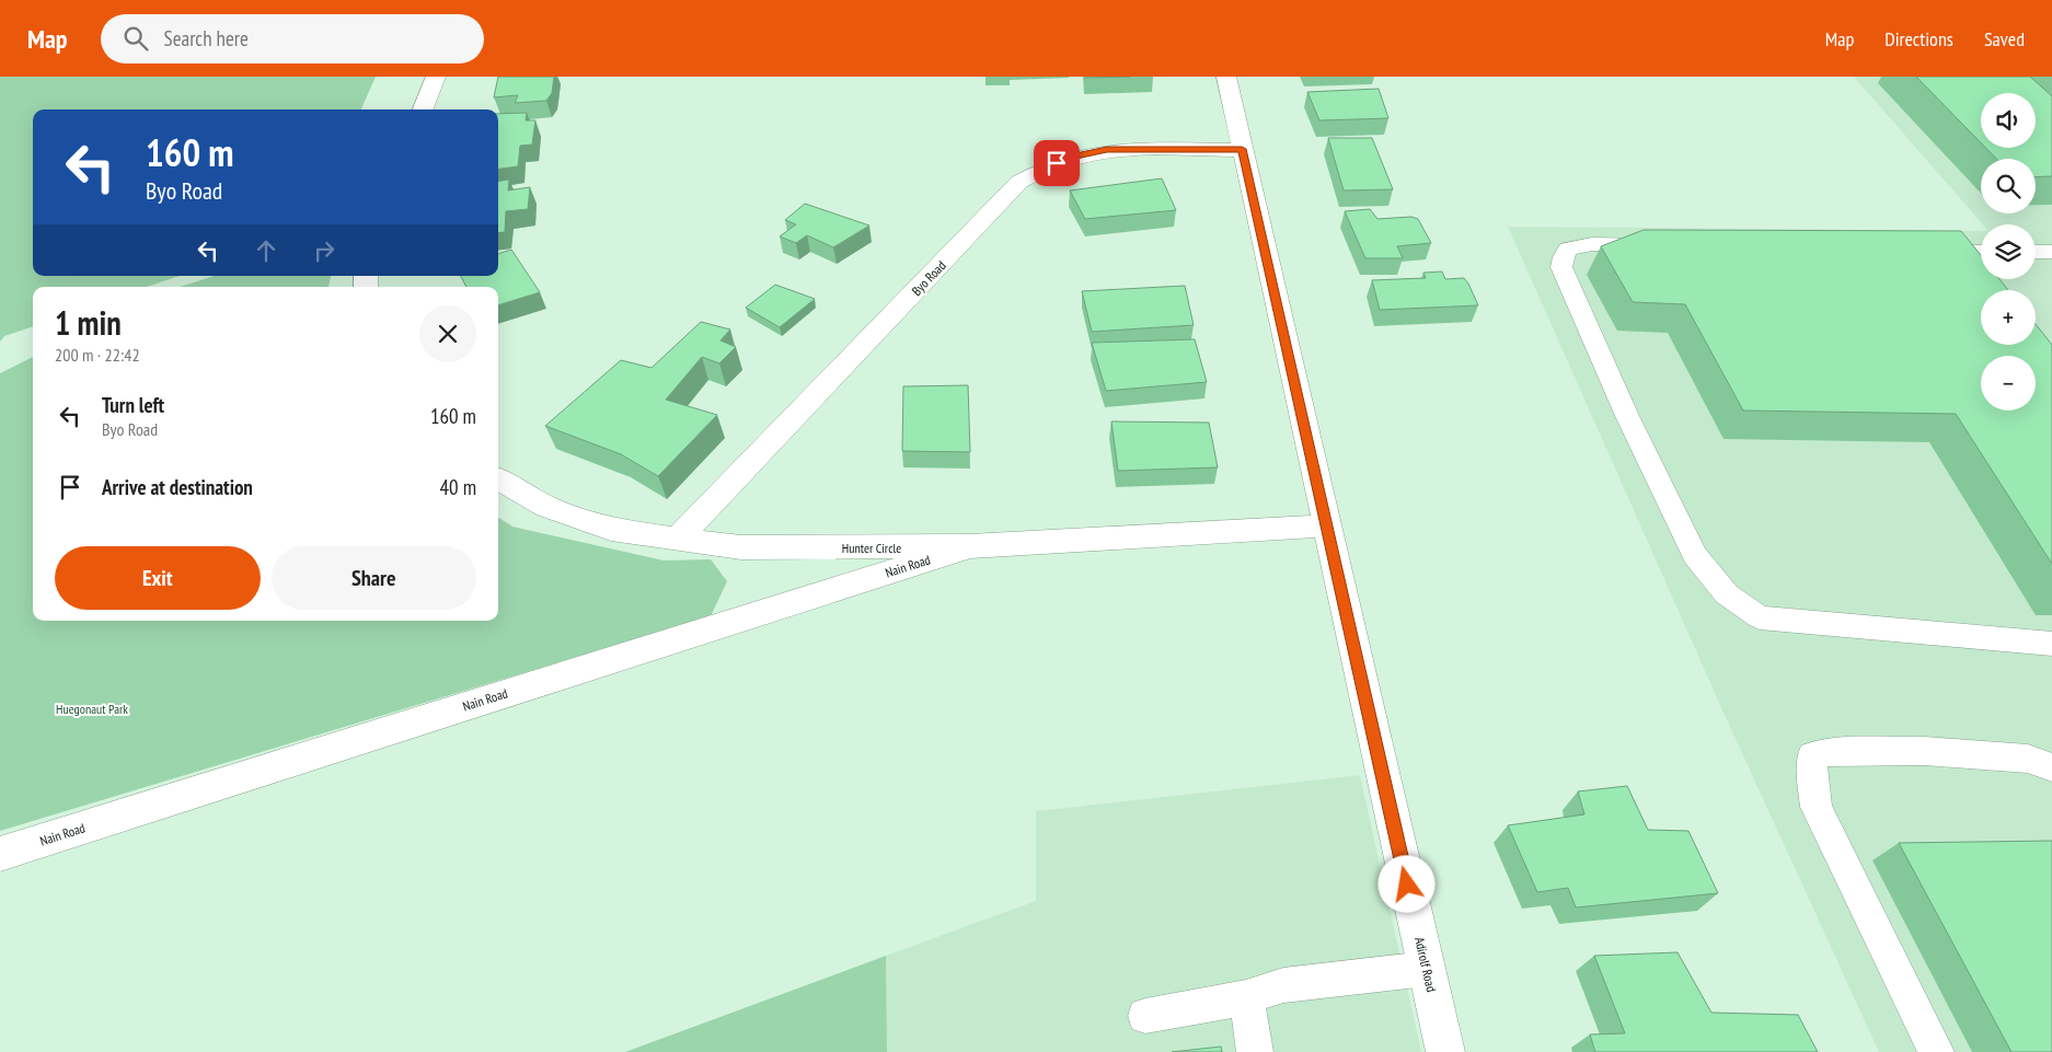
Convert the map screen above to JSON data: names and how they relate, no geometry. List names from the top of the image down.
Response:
{
  "streets": {
    "street": [
      "Byo Road",
      "Hunter Circle",
      "Nain Road",
      "Adirolf Road"
    ]
  },
  "crossings": [
    ["Byo Road", "Hunter Circle"],
    ["Byo Road", "Adirolf Road"],
    ["Hunter Circle", "Nain Road"],
    ["Hunter Circle", "Adirolf Road"]
  ],
  "parks": ["Huegonaut Park"],
  "page": {
    "header": "Map",
    "search": "Search here",
    "nav": ["Map", "Directions", "Saved"],
    "map_buttons": ["+", "−"],
    "turn": ["160 m", "Byo Road"],
    "heading": ["1 min", "200 m · 22:42"],
    "list": [
      {
        "name": "Turn left",
        "note": "Byo Road",
        "value": "160 m"
      },
      {
        "name": "Arrive at destination",
        "value": "40 m"
      }
    ],
    "buttons": ["Exit", "Share"]
  }
}
